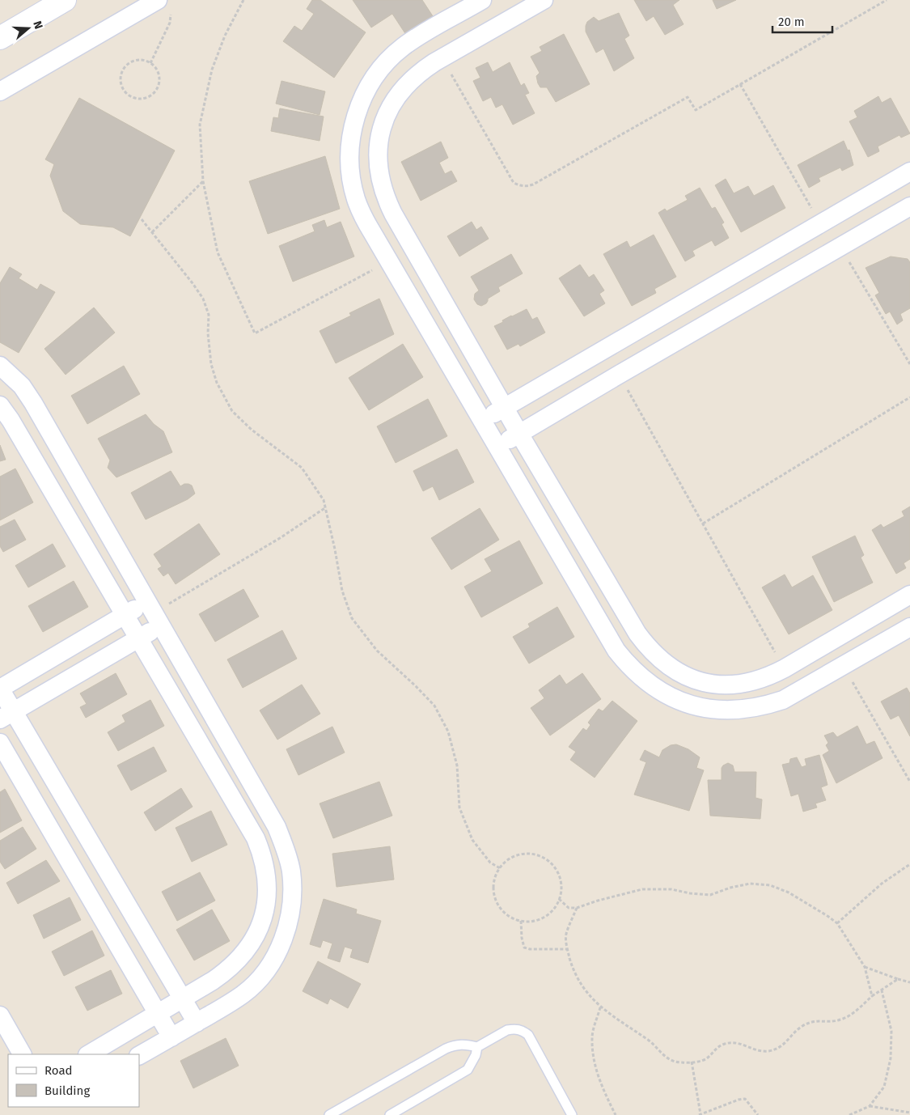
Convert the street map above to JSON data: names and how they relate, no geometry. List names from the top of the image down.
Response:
{
  "legend": ["Road", "Building"],
  "scale_bar": "20 m",
  "north": "right"
}
